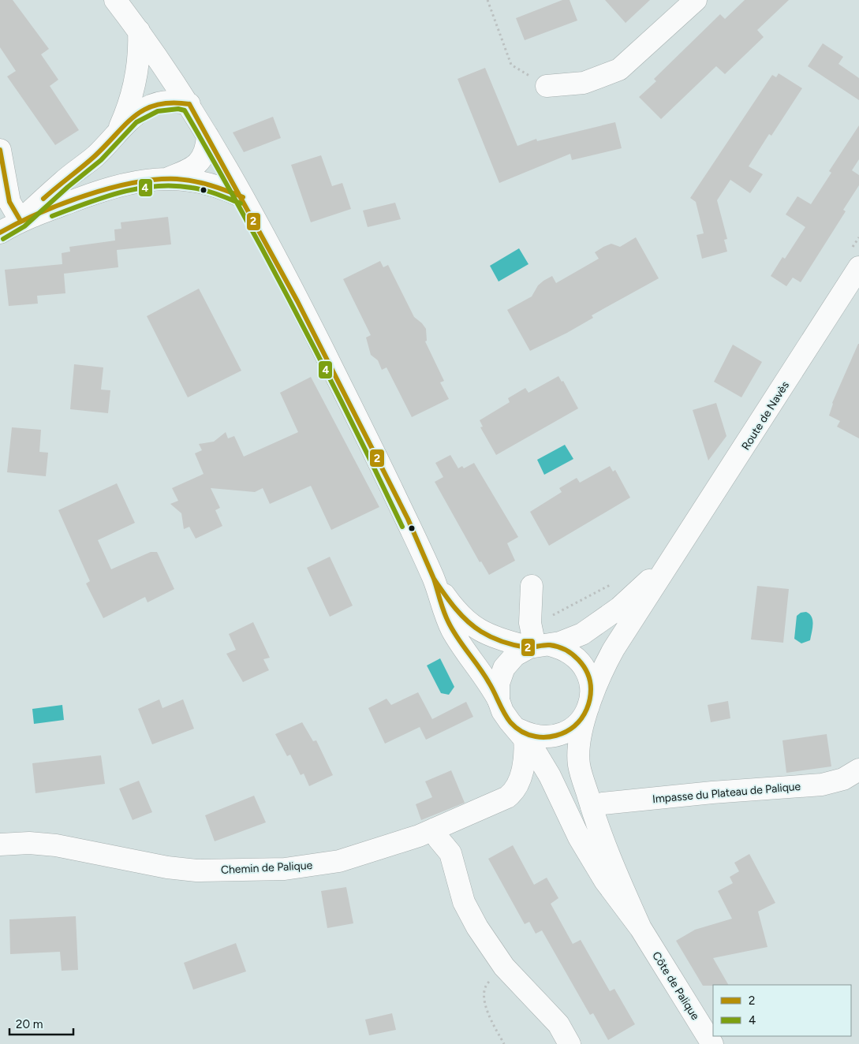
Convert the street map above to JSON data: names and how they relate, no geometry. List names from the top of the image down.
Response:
{
  "streets": {
    "street": [
      "Route de Navès",
      "Impasse du Plateau de Palique",
      "Chemin de Palique",
      "Côte de Palique"
    ]
  },
  "lines": ["transit line 2", "transit line 4"],
  "legend": ["2", "4"],
  "scale_bar": "20 m"
}
